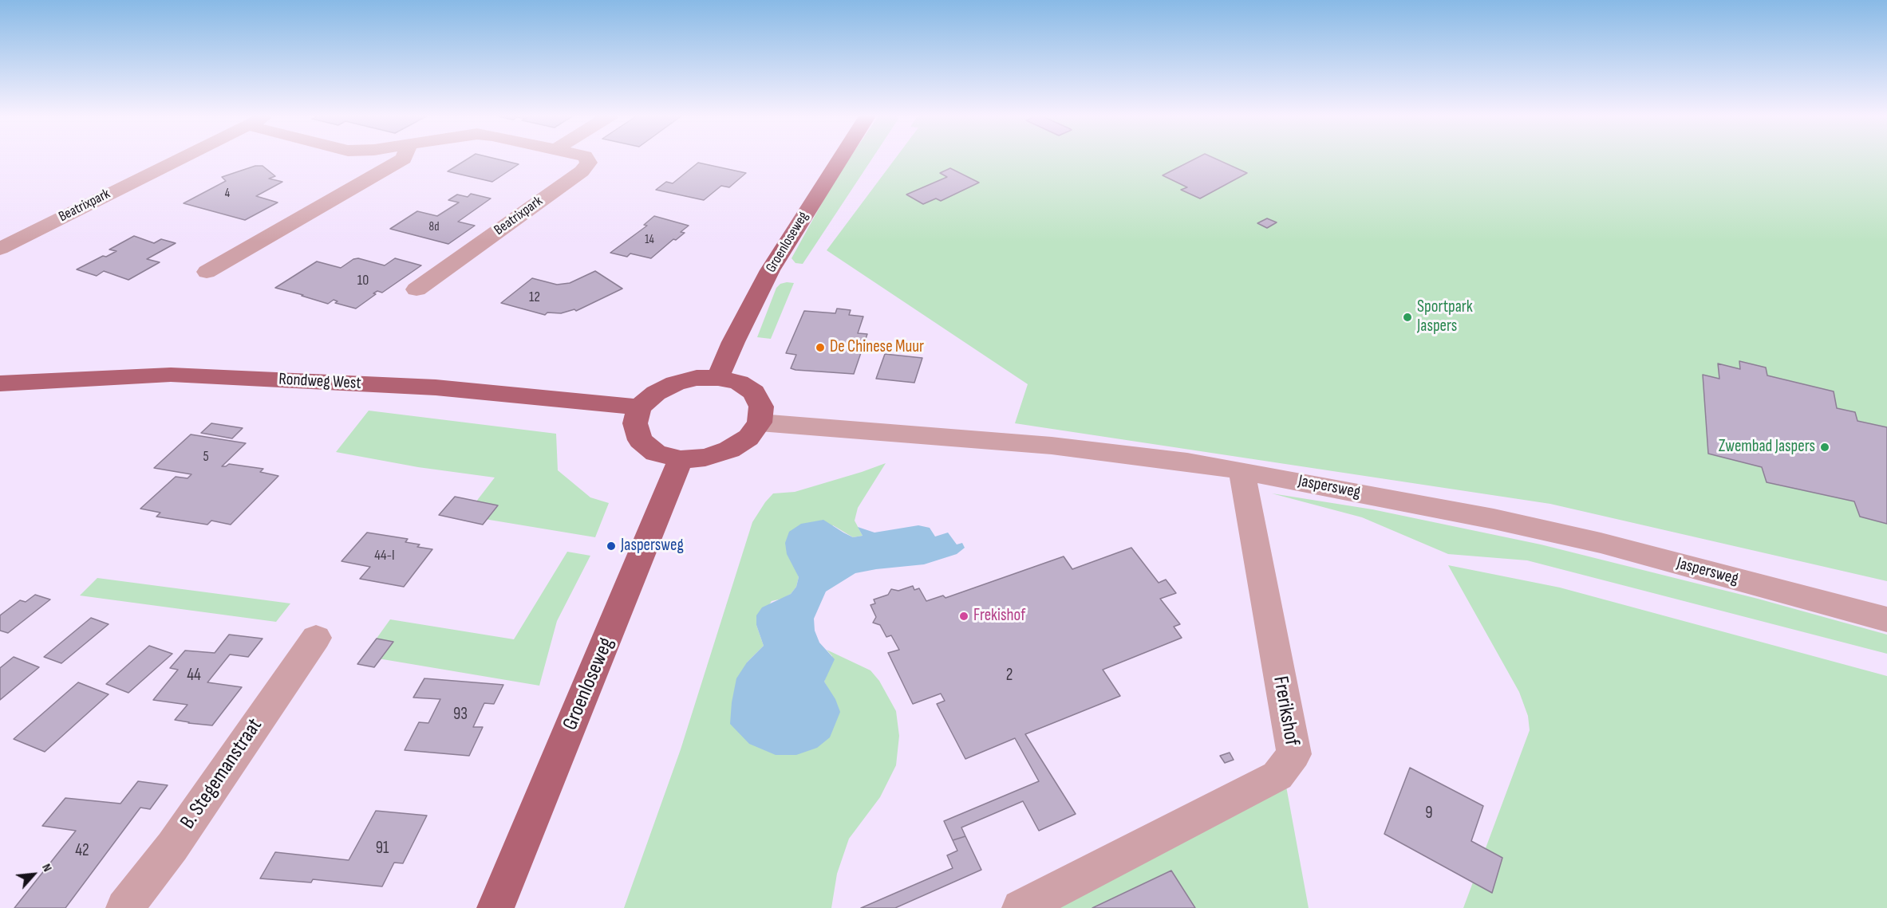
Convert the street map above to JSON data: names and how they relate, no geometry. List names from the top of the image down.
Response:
{
  "streets": {
    "main road": ["Groenloseweg", "Rondweg West"],
    "street": [
      "Beatrixpark",
      "Jaspersweg",
      "Frerikshof",
      "B. Stegemanstraat"
    ]
  },
  "crossings": [
    ["Groenloseweg", "Rondweg West"],
    ["Groenloseweg", "Jaspersweg"],
    ["Rondweg West", "Jaspersweg"],
    ["Jaspersweg", "Frerikshof"]
  ],
  "places": [
    "Sportpark Jaspers",
    "De Chinese Muur",
    "Zwembad Jaspers",
    "Jaspersweg",
    "Frekishof"
  ],
  "house_numbers": [
    "4",
    "8d",
    "14",
    "10",
    "12",
    "5",
    "44-I",
    "44",
    "2",
    "93",
    "9",
    "91",
    "42"
  ],
  "north": "top right"
}
